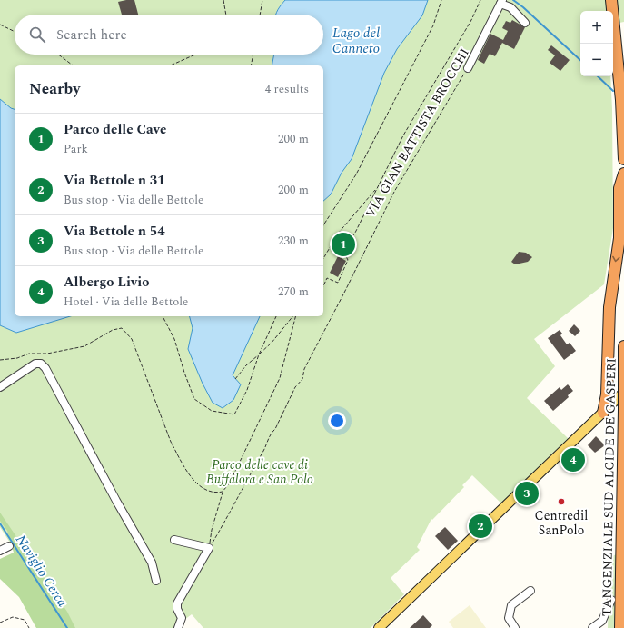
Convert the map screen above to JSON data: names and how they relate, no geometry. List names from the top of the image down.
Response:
{
  "streets": {
    "highway": ["TANGENZIALE SUD ALCIDE DE GASPERI"],
    "street": ["VIA GIAN BATTISTA BROCCHI"]
  },
  "water": ["Lago del Canneto", "Naviglio Cerca"],
  "parks": ["Parco delle cave di Buffalora e San Polo"],
  "places": ["Centredil SanPolo"],
  "page": {
    "map_buttons": ["+", "−"],
    "search": "Search here",
    "heading": ["Nearby", "4 results"],
    "list": [
      {
        "mark": "1",
        "name": "Parco delle Cave",
        "note": "Park",
        "value": "200 m"
      },
      {
        "mark": "2",
        "name": "Via Bettole n 31",
        "note": "Bus stop · Via delle Bettole",
        "value": "200 m"
      },
      {
        "mark": "3",
        "name": "Via Bettole n 54",
        "note": "Bus stop · Via delle Bettole",
        "value": "230 m"
      },
      {
        "mark": "4",
        "name": "Albergo Livio",
        "note": "Hotel · Via delle Bettole",
        "value": "270 m"
      }
    ],
    "pins": [
      "1",
      "4",
      "3",
      "2"
    ]
  }
}
